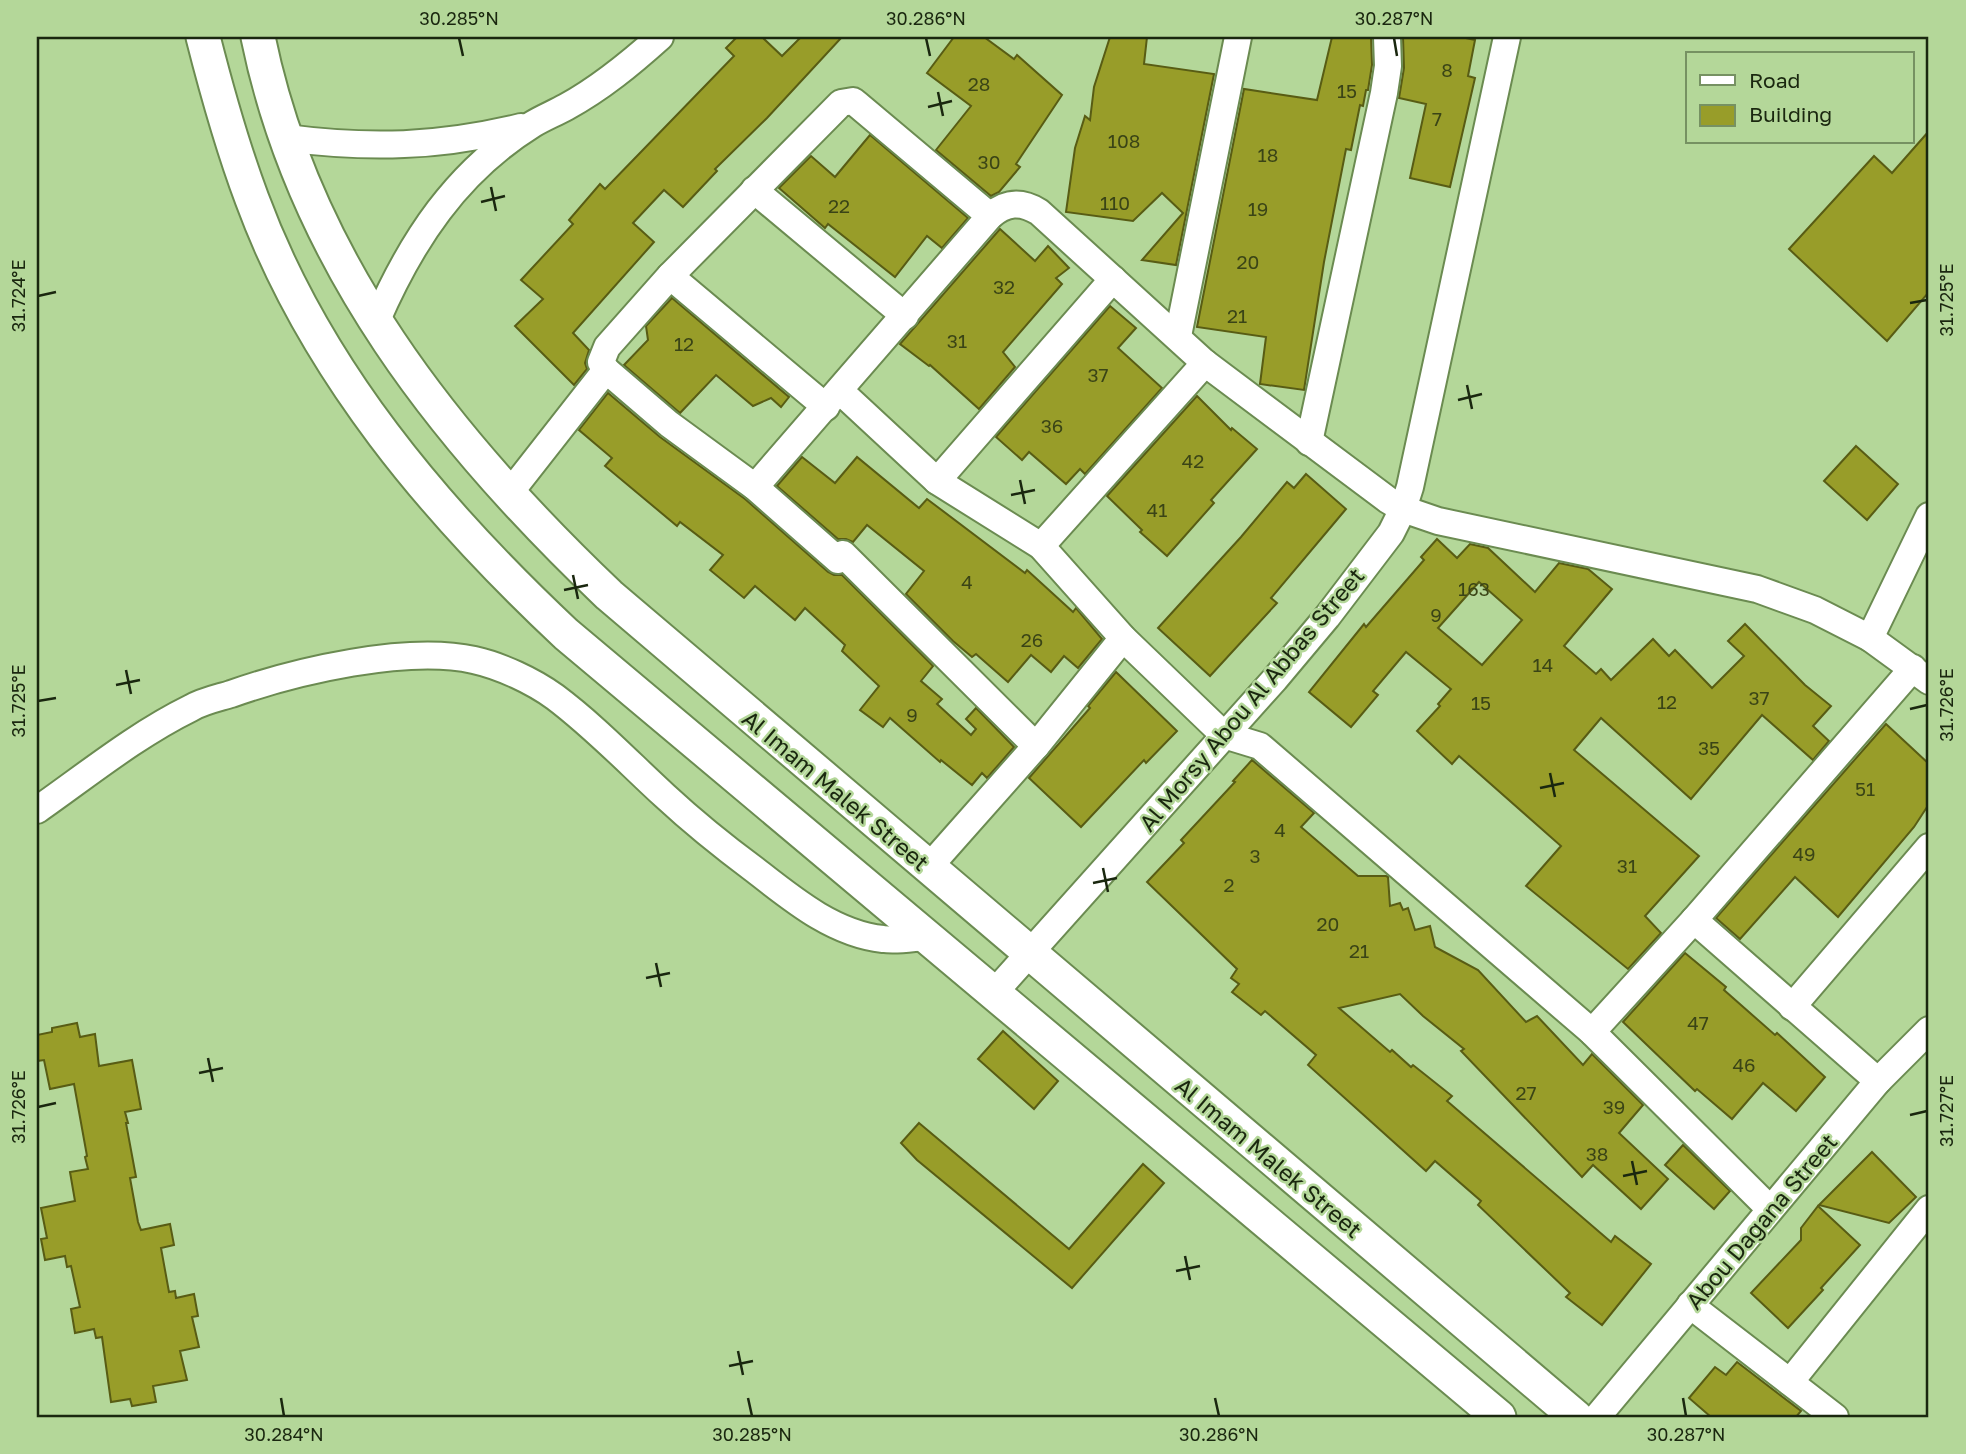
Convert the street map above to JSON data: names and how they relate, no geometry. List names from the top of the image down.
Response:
{
  "streets": {
    "street": ["Al Morsy Abou Al Abbas Street", "Al Imam Malek Street", "Abou Dagana Street"]
  },
  "crossings": [
    ["Al Morsy Abou Al Abbas Street", "Al Imam Malek Street"]
  ],
  "house_numbers": [
    "8",
    "28",
    "15",
    "7",
    "108",
    "18",
    "30",
    "110",
    "22",
    "19",
    "20",
    "32",
    "21",
    "31",
    "12",
    "37",
    "36",
    "42",
    "41",
    "4",
    "163",
    "9",
    "26",
    "14",
    "37",
    "12",
    "15",
    "9",
    "35",
    "51",
    "4",
    "49",
    "3",
    "31",
    "2",
    "20",
    "21",
    "47",
    "46",
    "27",
    "39",
    "38"
  ],
  "legend": ["Road", "Building"],
  "coordinates": [
    "30.285°N",
    "30.286°N",
    "30.287°N",
    "31.724°E",
    "31.725°E",
    "31.726°E",
    "31.727°E",
    "30.284°N"
  ]
}
